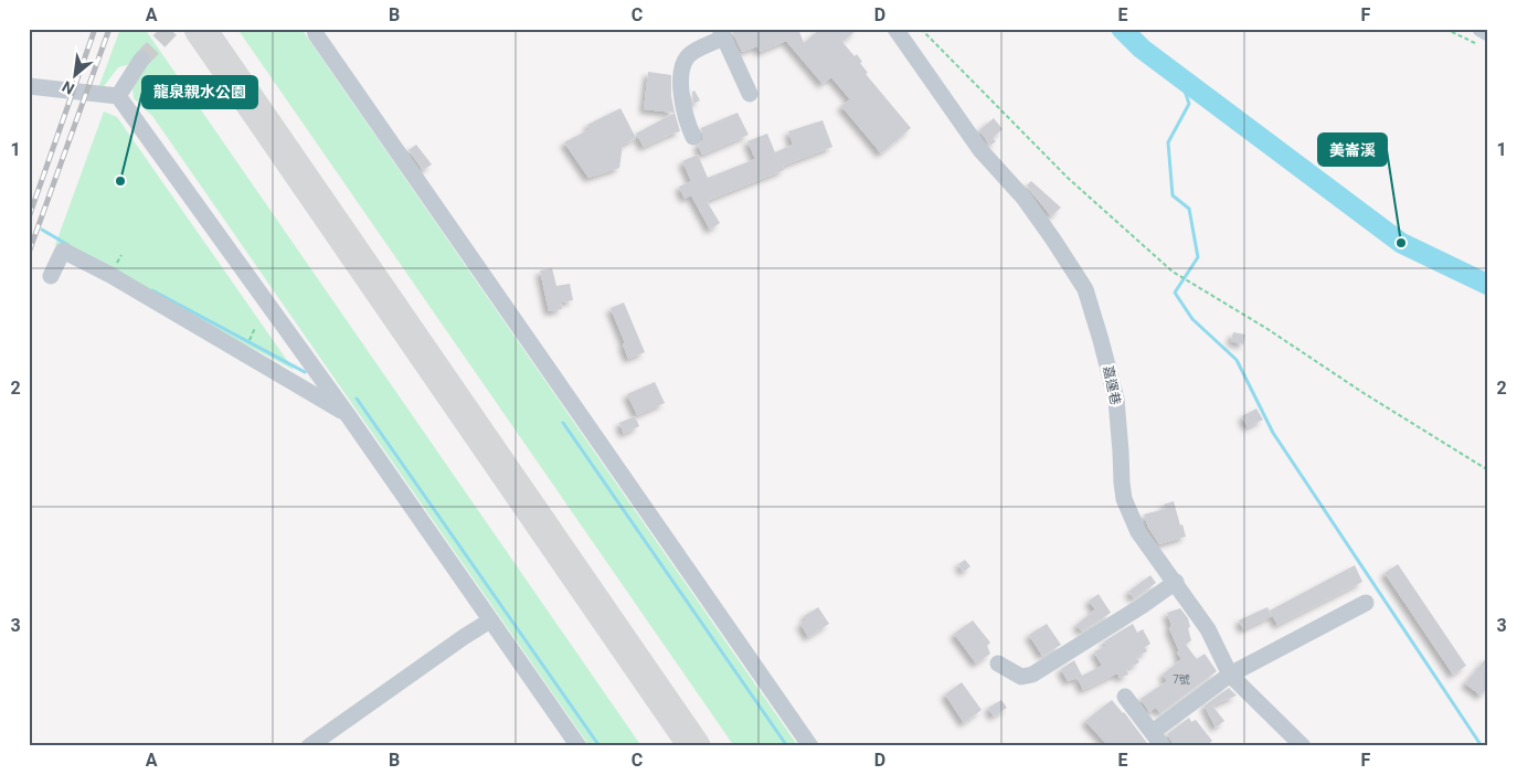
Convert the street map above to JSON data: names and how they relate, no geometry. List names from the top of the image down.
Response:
{
  "streets": {
    "street": ["嘉運巷"]
  },
  "places": ["龍泉親水公園", "美崙溪"],
  "house_numbers": ["7號"],
  "north": "bottom left",
  "grid": {
    "columns": [
      "A",
      "B",
      "C",
      "D",
      "E",
      "F"
    ],
    "rows": ["1", "2", "3"]
  }
}
